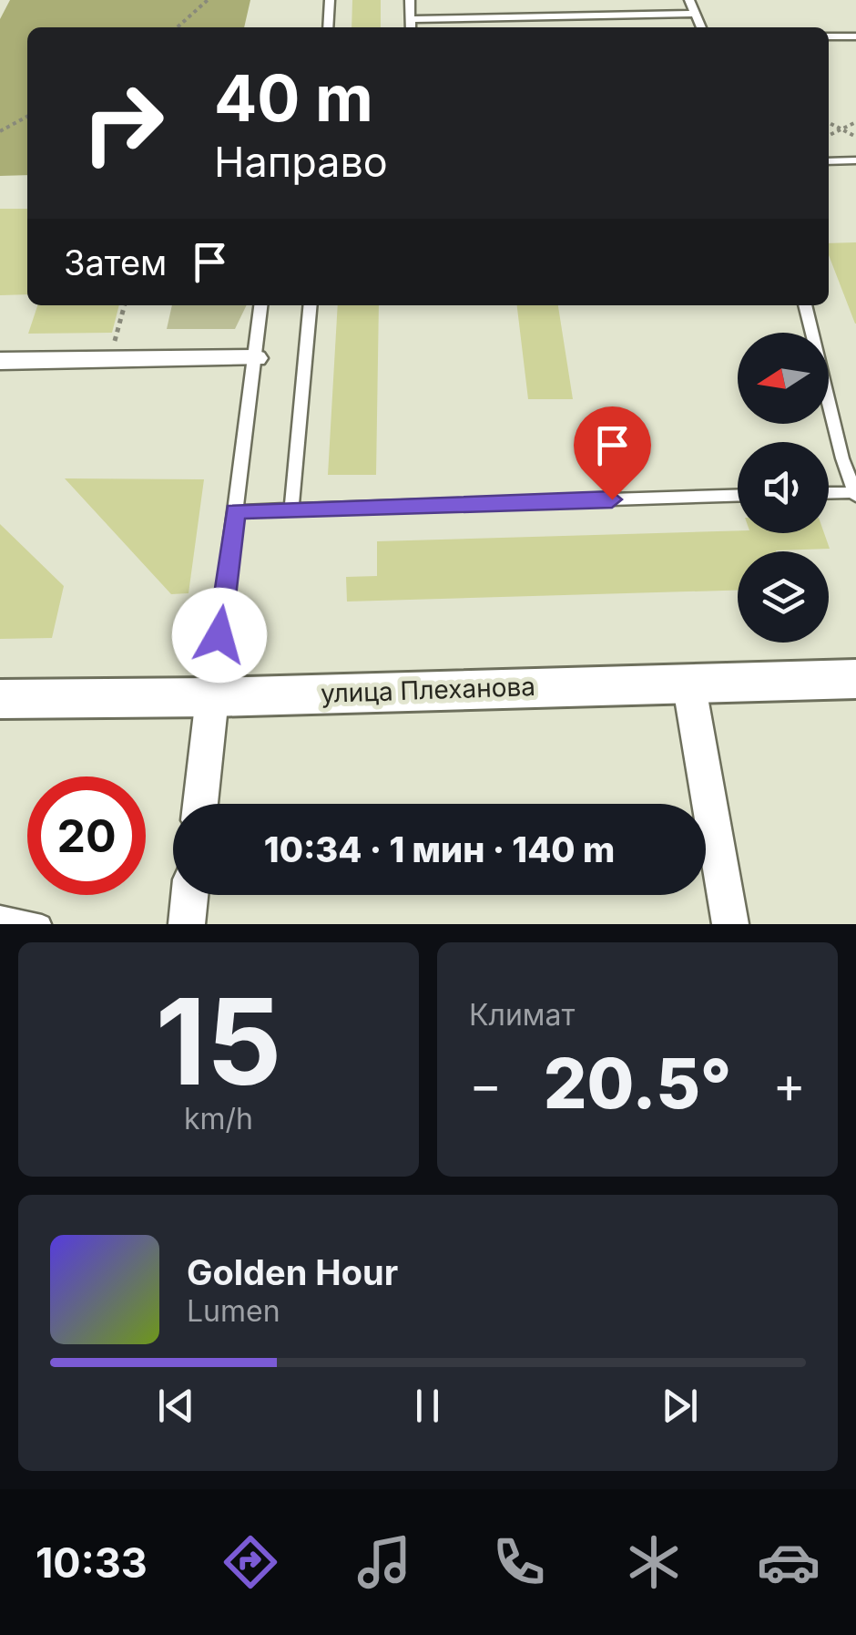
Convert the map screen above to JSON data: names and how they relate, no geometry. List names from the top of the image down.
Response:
{
  "streets": {
    "main road": ["улица Плеханова"]
  },
  "north": "left",
  "page": {
    "turn": ["40 m", "Направо"],
    "then": "Затем",
    "limit": "20",
    "trip": "10:34 · 1 мин · 140 m",
    "tile": [
      ["15", "km/h"],
      "Климат"
    ],
    "heat": ["−", "20.5°", "+"],
    "song": ["Golden Hour", "Lumen"],
    "tabs": "10:33"
  }
}
